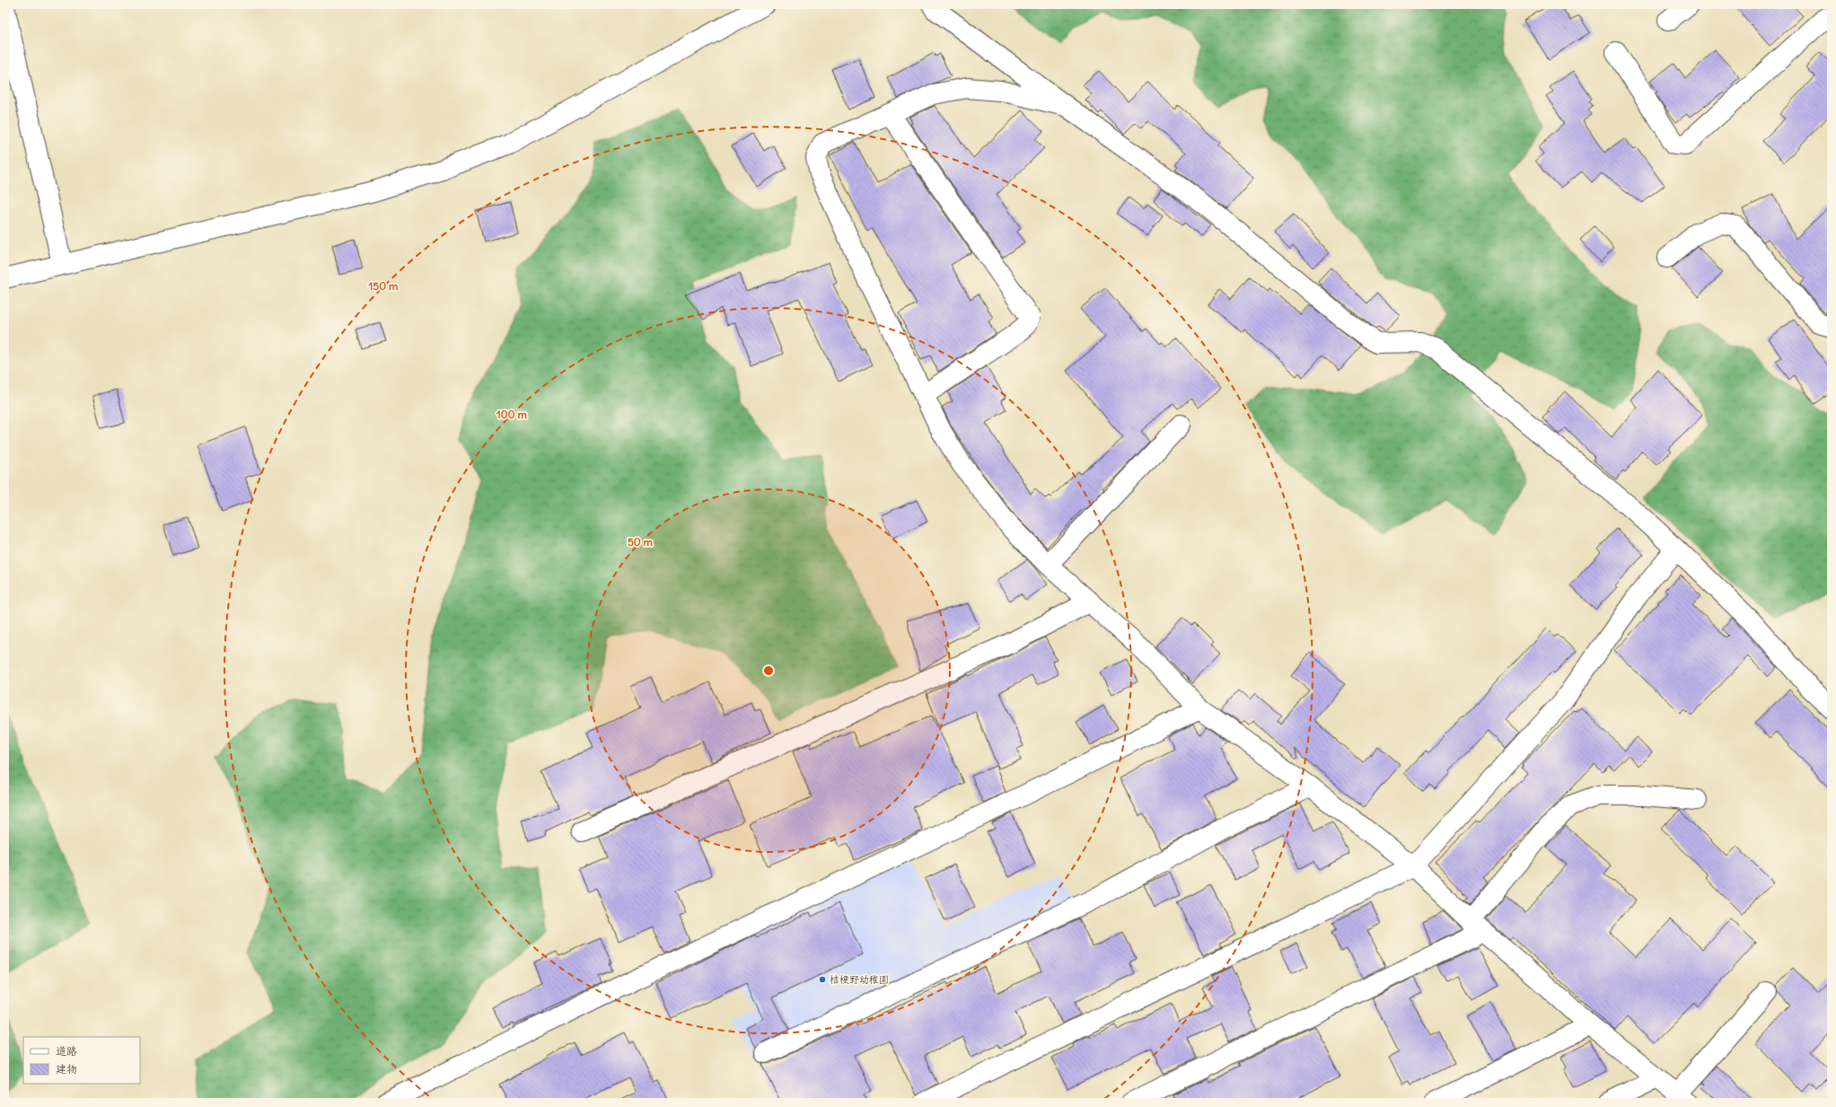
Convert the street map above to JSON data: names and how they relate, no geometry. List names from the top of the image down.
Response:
{
  "places": ["桔梗野幼稚園"],
  "legend": ["道路", "建物"],
  "rings": ["150 m", "100 m", "50 m"]
}
